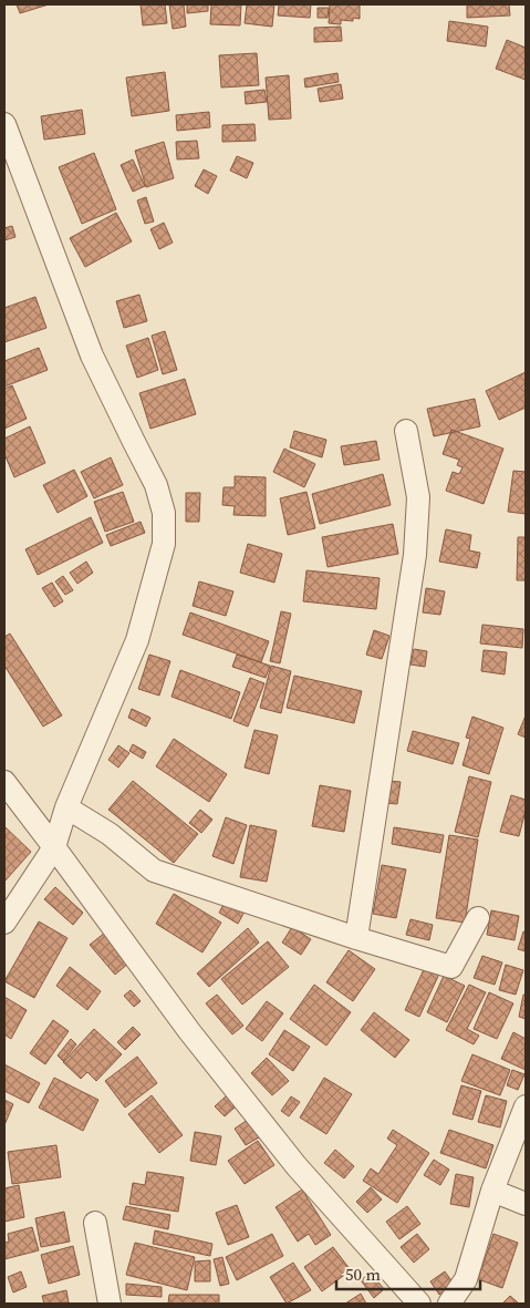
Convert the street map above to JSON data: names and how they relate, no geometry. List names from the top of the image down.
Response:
{
  "scale_bar": "50 m"
}
